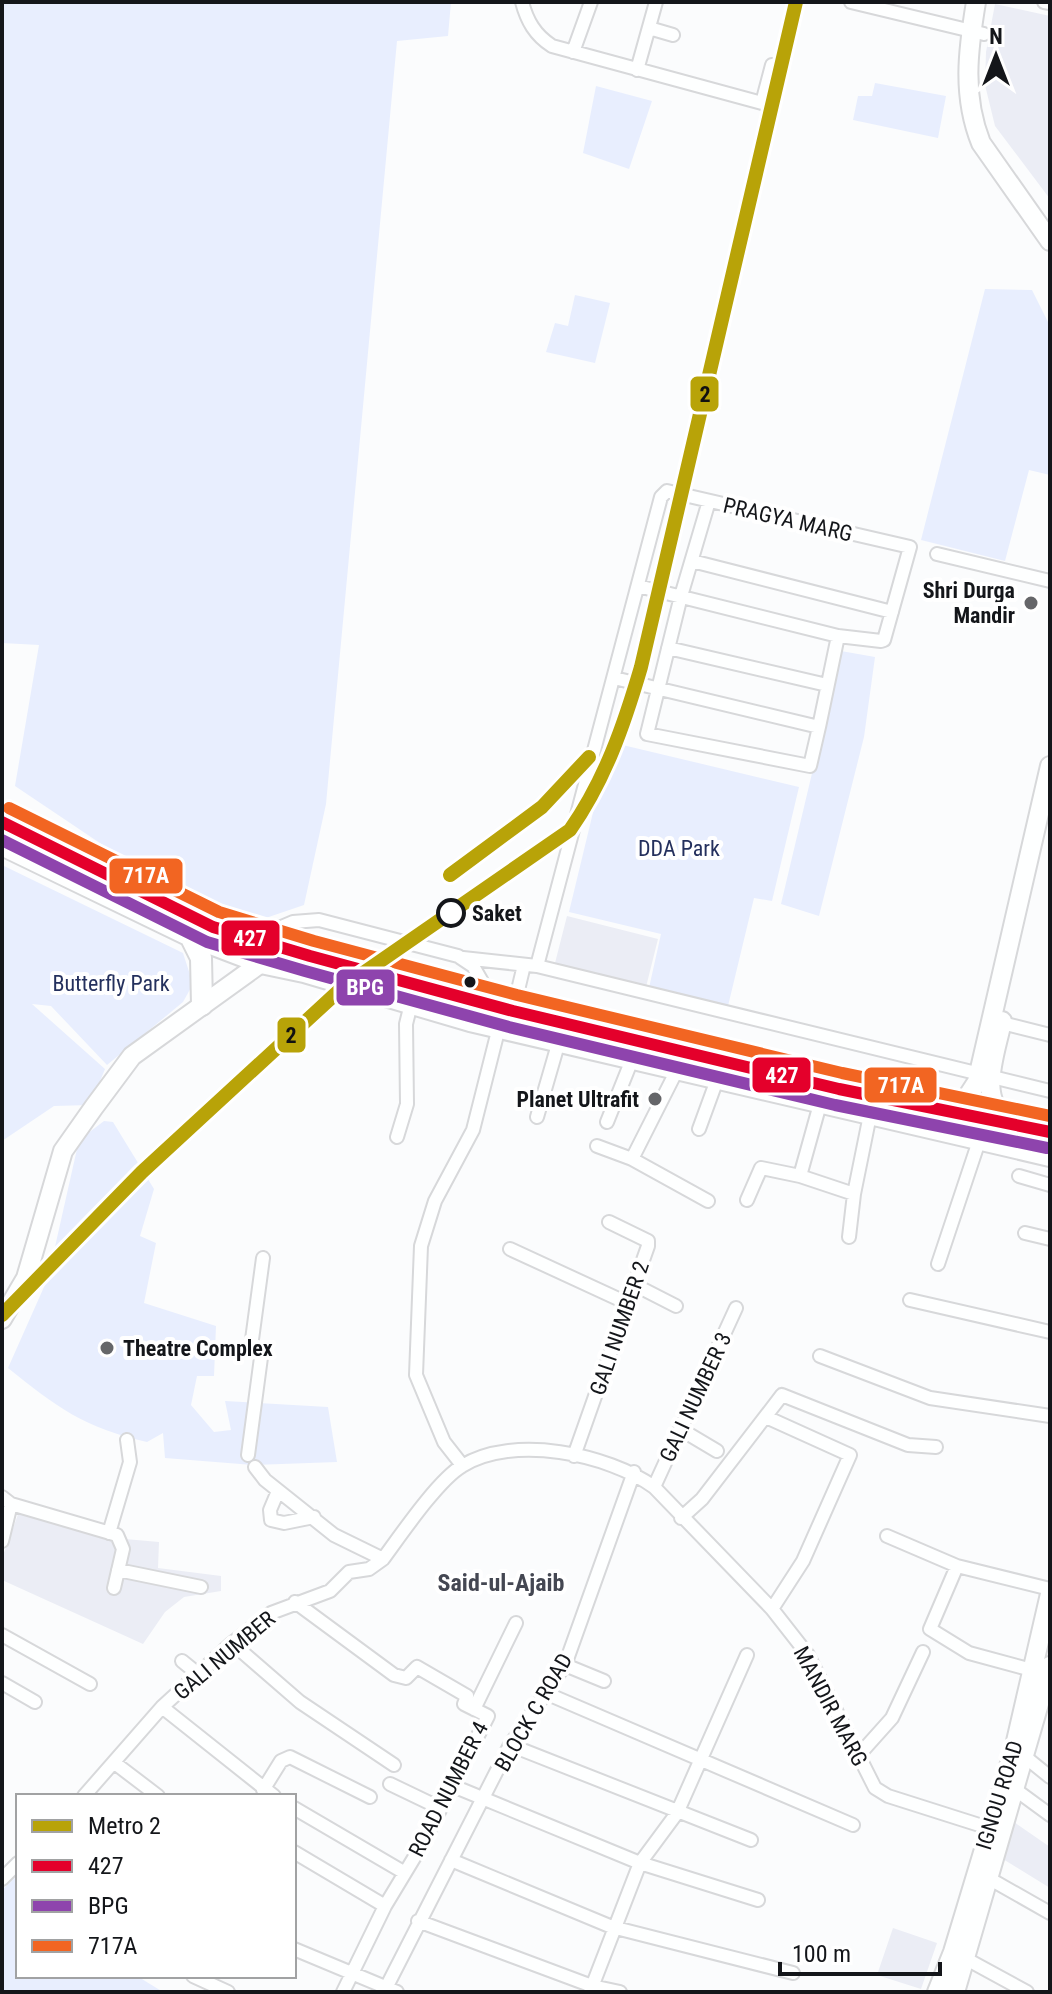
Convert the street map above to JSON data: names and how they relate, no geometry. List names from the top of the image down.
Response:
{
  "streets": {
    "street": [
      "PRAGYA MARG",
      "GALI NUMBER 2",
      "GALI NUMBER 3",
      "GALI NUMBER",
      "MANDIR MARG",
      "BLOCK C ROAD",
      "ROAD NUMBER 4",
      "IGNOU ROAD"
    ]
  },
  "crossings": [
    ["GALI NUMBER 3", "MANDIR MARG"],
    ["GALI NUMBER", "ROAD NUMBER 4"],
    ["MANDIR MARG", "BLOCK C ROAD"],
    ["MANDIR MARG", "IGNOU ROAD"]
  ],
  "districts": ["Said-ul-Ajaib"],
  "parks": ["DDA Park", "Butterfly Park"],
  "places": [
    "Shri Durga Mandir",
    "Saket",
    "Planet Ultrafit",
    "Theatre Complex"
  ],
  "lines": [
    "metro line 2",
    "transit line 717A",
    "transit line 427",
    "transit line BPG"
  ],
  "legend": [
    "Metro 2",
    "427",
    "BPG",
    "717A"
  ],
  "scale_bar": "100 m",
  "north": "top"
}
